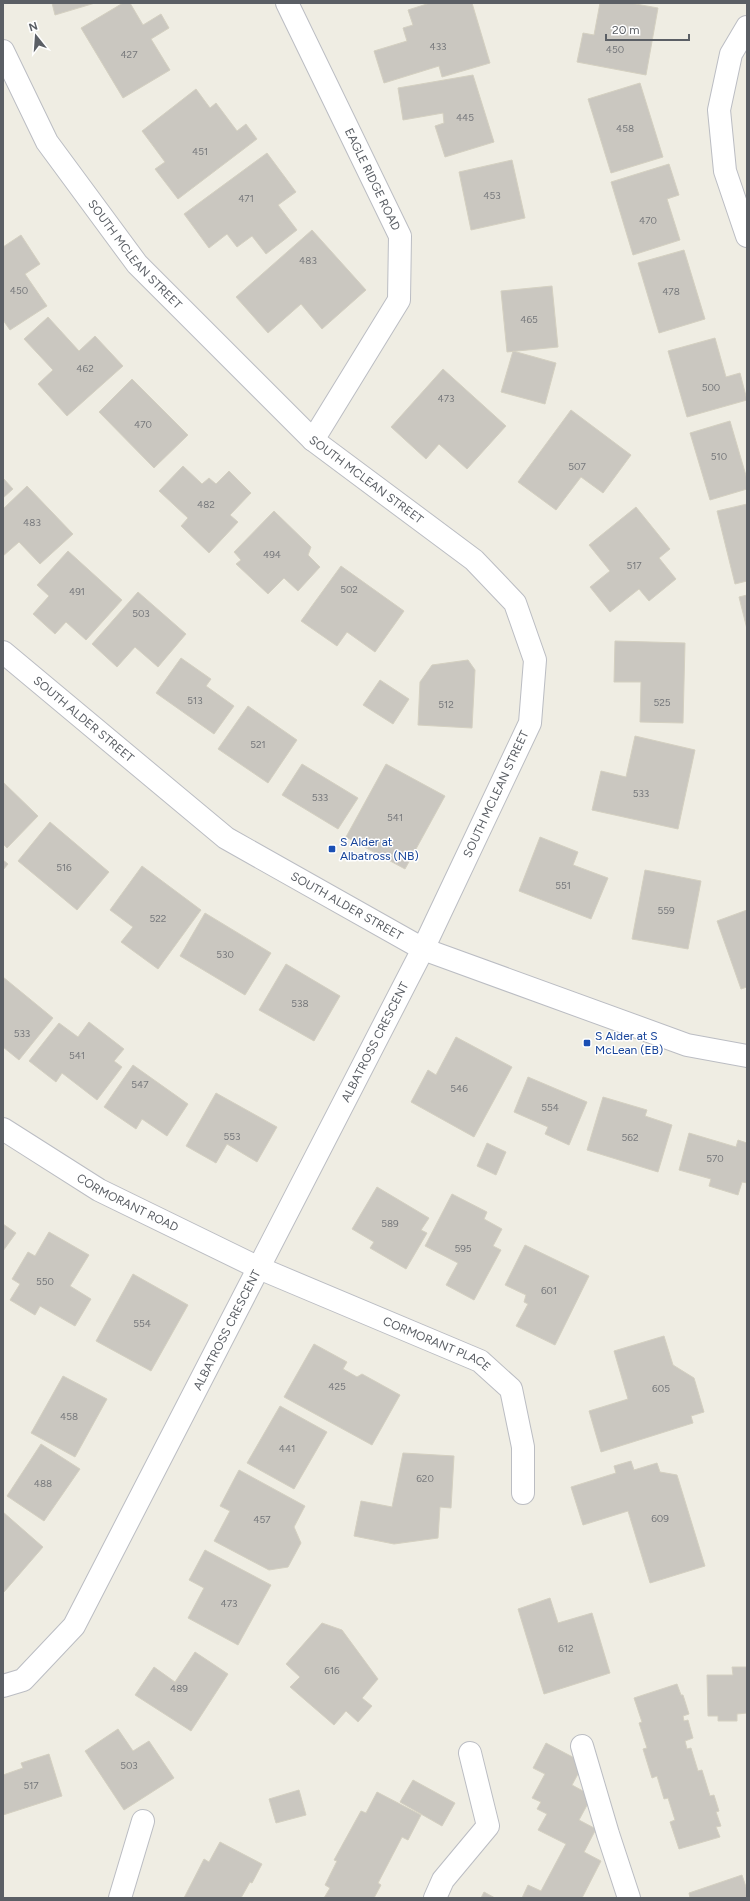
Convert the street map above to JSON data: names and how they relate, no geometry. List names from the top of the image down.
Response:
{
  "streets": {
    "street": [
      "EAGLE RIDGE ROAD",
      "SOUTH MCLEAN STREET",
      "SOUTH ALDER STREET",
      "ALBATROSS CRESCENT",
      "CORMORANT ROAD",
      "CORMORANT PLACE"
    ]
  },
  "crossings": [
    ["EAGLE RIDGE ROAD", "SOUTH MCLEAN STREET"],
    ["SOUTH MCLEAN STREET", "SOUTH ALDER STREET"],
    ["SOUTH MCLEAN STREET", "ALBATROSS CRESCENT"],
    ["SOUTH ALDER STREET", "ALBATROSS CRESCENT"],
    ["ALBATROSS CRESCENT", "CORMORANT ROAD"],
    ["ALBATROSS CRESCENT", "CORMORANT PLACE"],
    ["CORMORANT ROAD", "CORMORANT PLACE"]
  ],
  "places": {
    "transit": ["S Alder at Albatross (NB)", "S Alder at S McLean (EB)"]
  },
  "house_numbers": [
    "433",
    "450",
    "427",
    "445",
    "458",
    "451",
    "453",
    "471",
    "470",
    "483",
    "450",
    "478",
    "465",
    "462",
    "500",
    "473",
    "470",
    "510",
    "507",
    "482",
    "483",
    "494",
    "517",
    "502",
    "491",
    "503",
    "513",
    "525",
    "512",
    "521",
    "533",
    "533",
    "541",
    "516",
    "551",
    "559",
    "522",
    "530",
    "538",
    "533",
    "541",
    "547",
    "546",
    "554",
    "553",
    "562",
    "570",
    "589",
    "595",
    "550",
    "601",
    "554",
    "425",
    "605",
    "458",
    "441",
    "620",
    "488",
    "609",
    "457",
    "473",
    "612",
    "616",
    "489",
    "503",
    "517"
  ],
  "scale_bar": "20 m",
  "north": "top"
}
